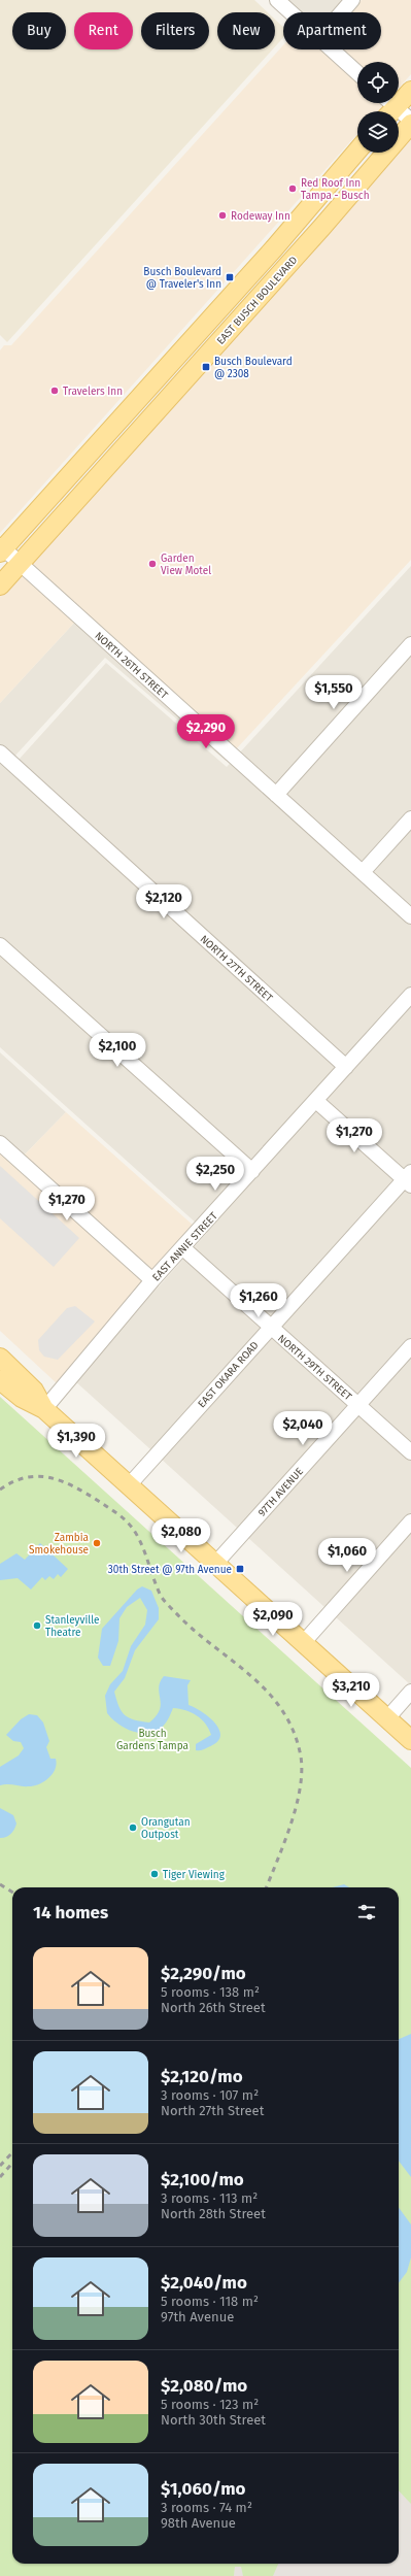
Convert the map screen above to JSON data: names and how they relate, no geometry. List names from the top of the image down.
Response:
{
  "streets": {
    "main road": ["EAST BUSCH BOULEVARD"],
    "street": [
      "NORTH 26TH STREET",
      "NORTH 27TH STREET",
      "EAST ANNIE STREET",
      "NORTH 29TH STREET",
      "EAST OKARA ROAD",
      "97TH AVENUE"
    ]
  },
  "crossings": [
    ["EAST BUSCH BOULEVARD", "NORTH 26TH STREET"],
    ["NORTH 27TH STREET", "EAST ANNIE STREET"],
    ["EAST ANNIE STREET", "NORTH 29TH STREET"],
    ["NORTH 29TH STREET", "EAST OKARA ROAD"],
    ["NORTH 29TH STREET", "97TH AVENUE"]
  ],
  "parks": ["Busch Gardens Tampa"],
  "places": {
    "other": [
      "Red Roof Inn Tampa - Busch",
      "Rodeway Inn",
      "Travelers Inn",
      "Garden View Motel",
      "Zambia Smokehouse",
      "Stanleyville Theatre",
      "Orangutan Outpost",
      "Tiger Viewing"
    ],
    "transit": ["Busch Boulevard @ Traveler's Inn", "Busch Boulevard @ 2308", "30th Street @ 97th Avenue"]
  },
  "page": {
    "chip": [
      "Buy",
      "Rent",
      "Filters",
      "New",
      "Apartment"
    ],
    "price": [
      "$1,550",
      "$2,290",
      "$2,120",
      "$2,100",
      "$1,270",
      "$2,250",
      "$1,270",
      "$1,260",
      "$2,040",
      "$1,390",
      "$2,080",
      "$1,060",
      "$2,090",
      "$3,210"
    ],
    "heading": "14 homes",
    "list": [
      {
        "name": "$2,290/mo",
        "note": "5 rooms · 138 m² · North 26th Street"
      },
      {
        "name": "$2,120/mo",
        "note": "3 rooms · 107 m² · North 27th Street"
      },
      {
        "name": "$2,100/mo",
        "note": "3 rooms · 113 m² · North 28th Street"
      },
      {
        "name": "$2,040/mo",
        "note": "5 rooms · 118 m² · 97th Avenue"
      },
      {
        "name": "$2,080/mo",
        "note": "5 rooms · 123 m² · North 30th Street"
      },
      {
        "name": "$1,060/mo",
        "note": "3 rooms · 74 m² · 98th Avenue"
      }
    ]
  }
}
